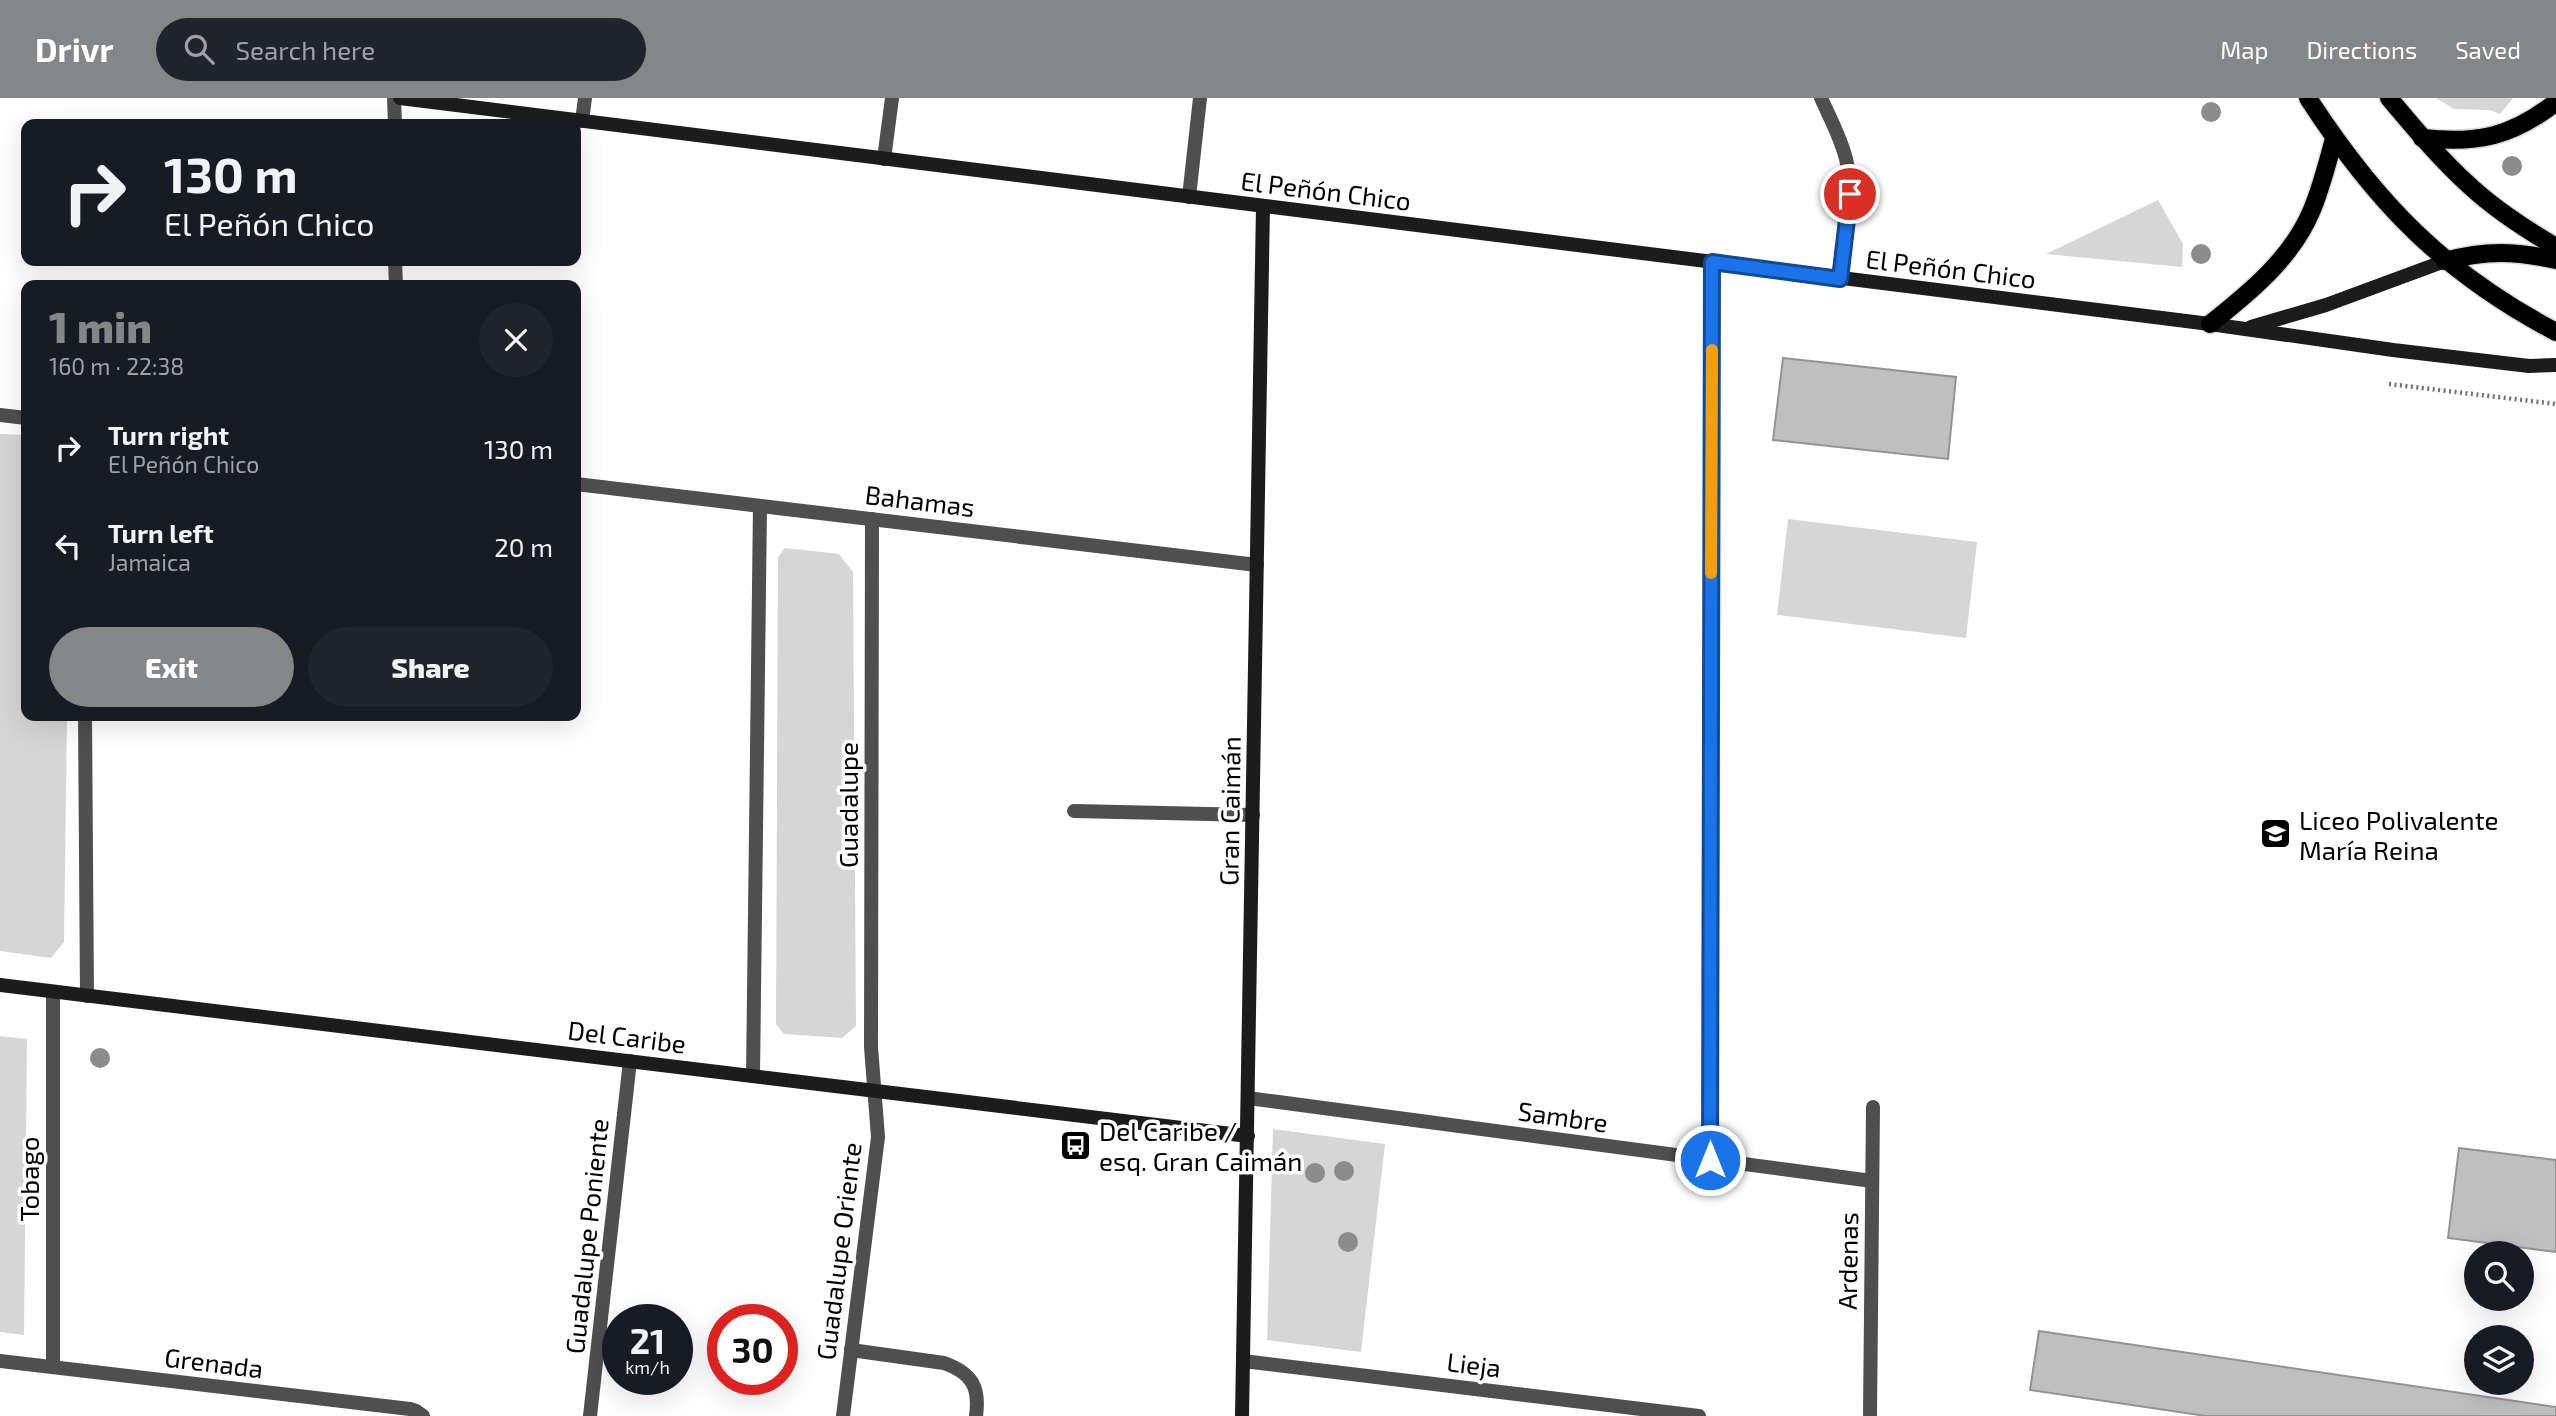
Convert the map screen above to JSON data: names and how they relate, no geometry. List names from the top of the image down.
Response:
{
  "streets": {
    "street": [
      "El Peñón Chico",
      "Bahamas",
      "Guadalupe",
      "Gran Caimán",
      "Del Caribe",
      "Sambre",
      "Tobago",
      "Guadalupe Poniente",
      "Guadalupe Oriente",
      "Ardenas",
      "Grenada",
      "Lieja"
    ]
  },
  "crossings": [
    ["El Peñón Chico", "Gran Caimán"],
    ["Bahamas", "Guadalupe"],
    ["Bahamas", "Gran Caimán"],
    ["Guadalupe", "Del Caribe"],
    ["Guadalupe", "Guadalupe Oriente"],
    ["Gran Caimán", "Del Caribe"],
    ["Gran Caimán", "Sambre"],
    ["Gran Caimán", "Lieja"],
    ["Del Caribe", "Tobago"],
    ["Del Caribe", "Guadalupe Poniente"],
    ["Del Caribe", "Guadalupe Oriente"],
    ["Sambre", "Ardenas"],
    ["Tobago", "Grenada"]
  ],
  "places": {
    "school or university": ["Liceo Polivalente María Reina"],
    "bus stop": ["Del Caribe / esq. Gran Caimán"]
  },
  "page": {
    "header": "Drivr",
    "search": "Search here",
    "nav": ["Map", "Directions", "Saved"],
    "turn": ["130 m", "El Peñón Chico"],
    "heading": ["1 min", "160 m · 22:38"],
    "list": [
      {
        "name": "Turn right",
        "note": "El Peñón Chico",
        "value": "130 m"
      },
      {
        "name": "Turn left",
        "note": "Jamaica",
        "value": "20 m"
      }
    ],
    "buttons": ["Exit", "Share"],
    "speed": "21 km/h",
    "limit": "30"
  }
}
